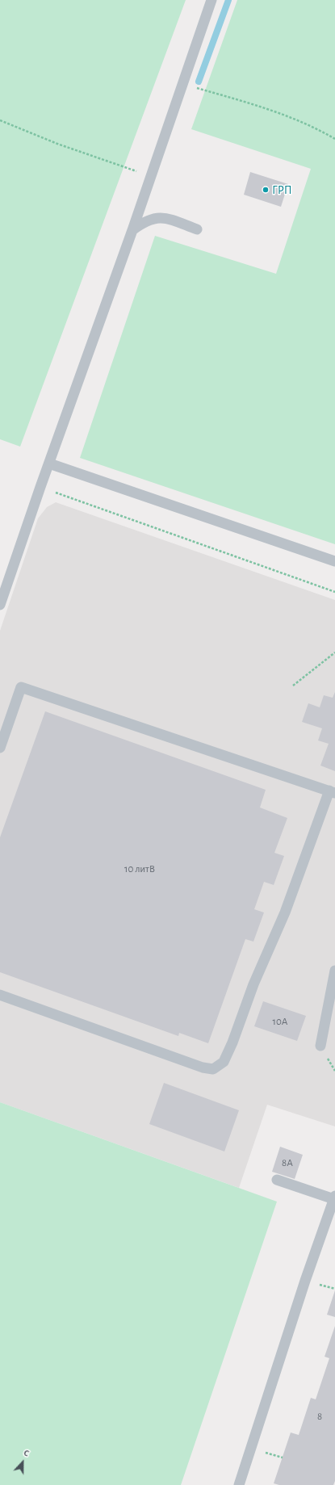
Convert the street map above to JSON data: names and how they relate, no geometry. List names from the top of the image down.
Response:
{
  "places": ["ГРП"],
  "house_numbers": [
    "10 литВ",
    "10А",
    "8А",
    "8"
  ],
  "north": "top"
}
